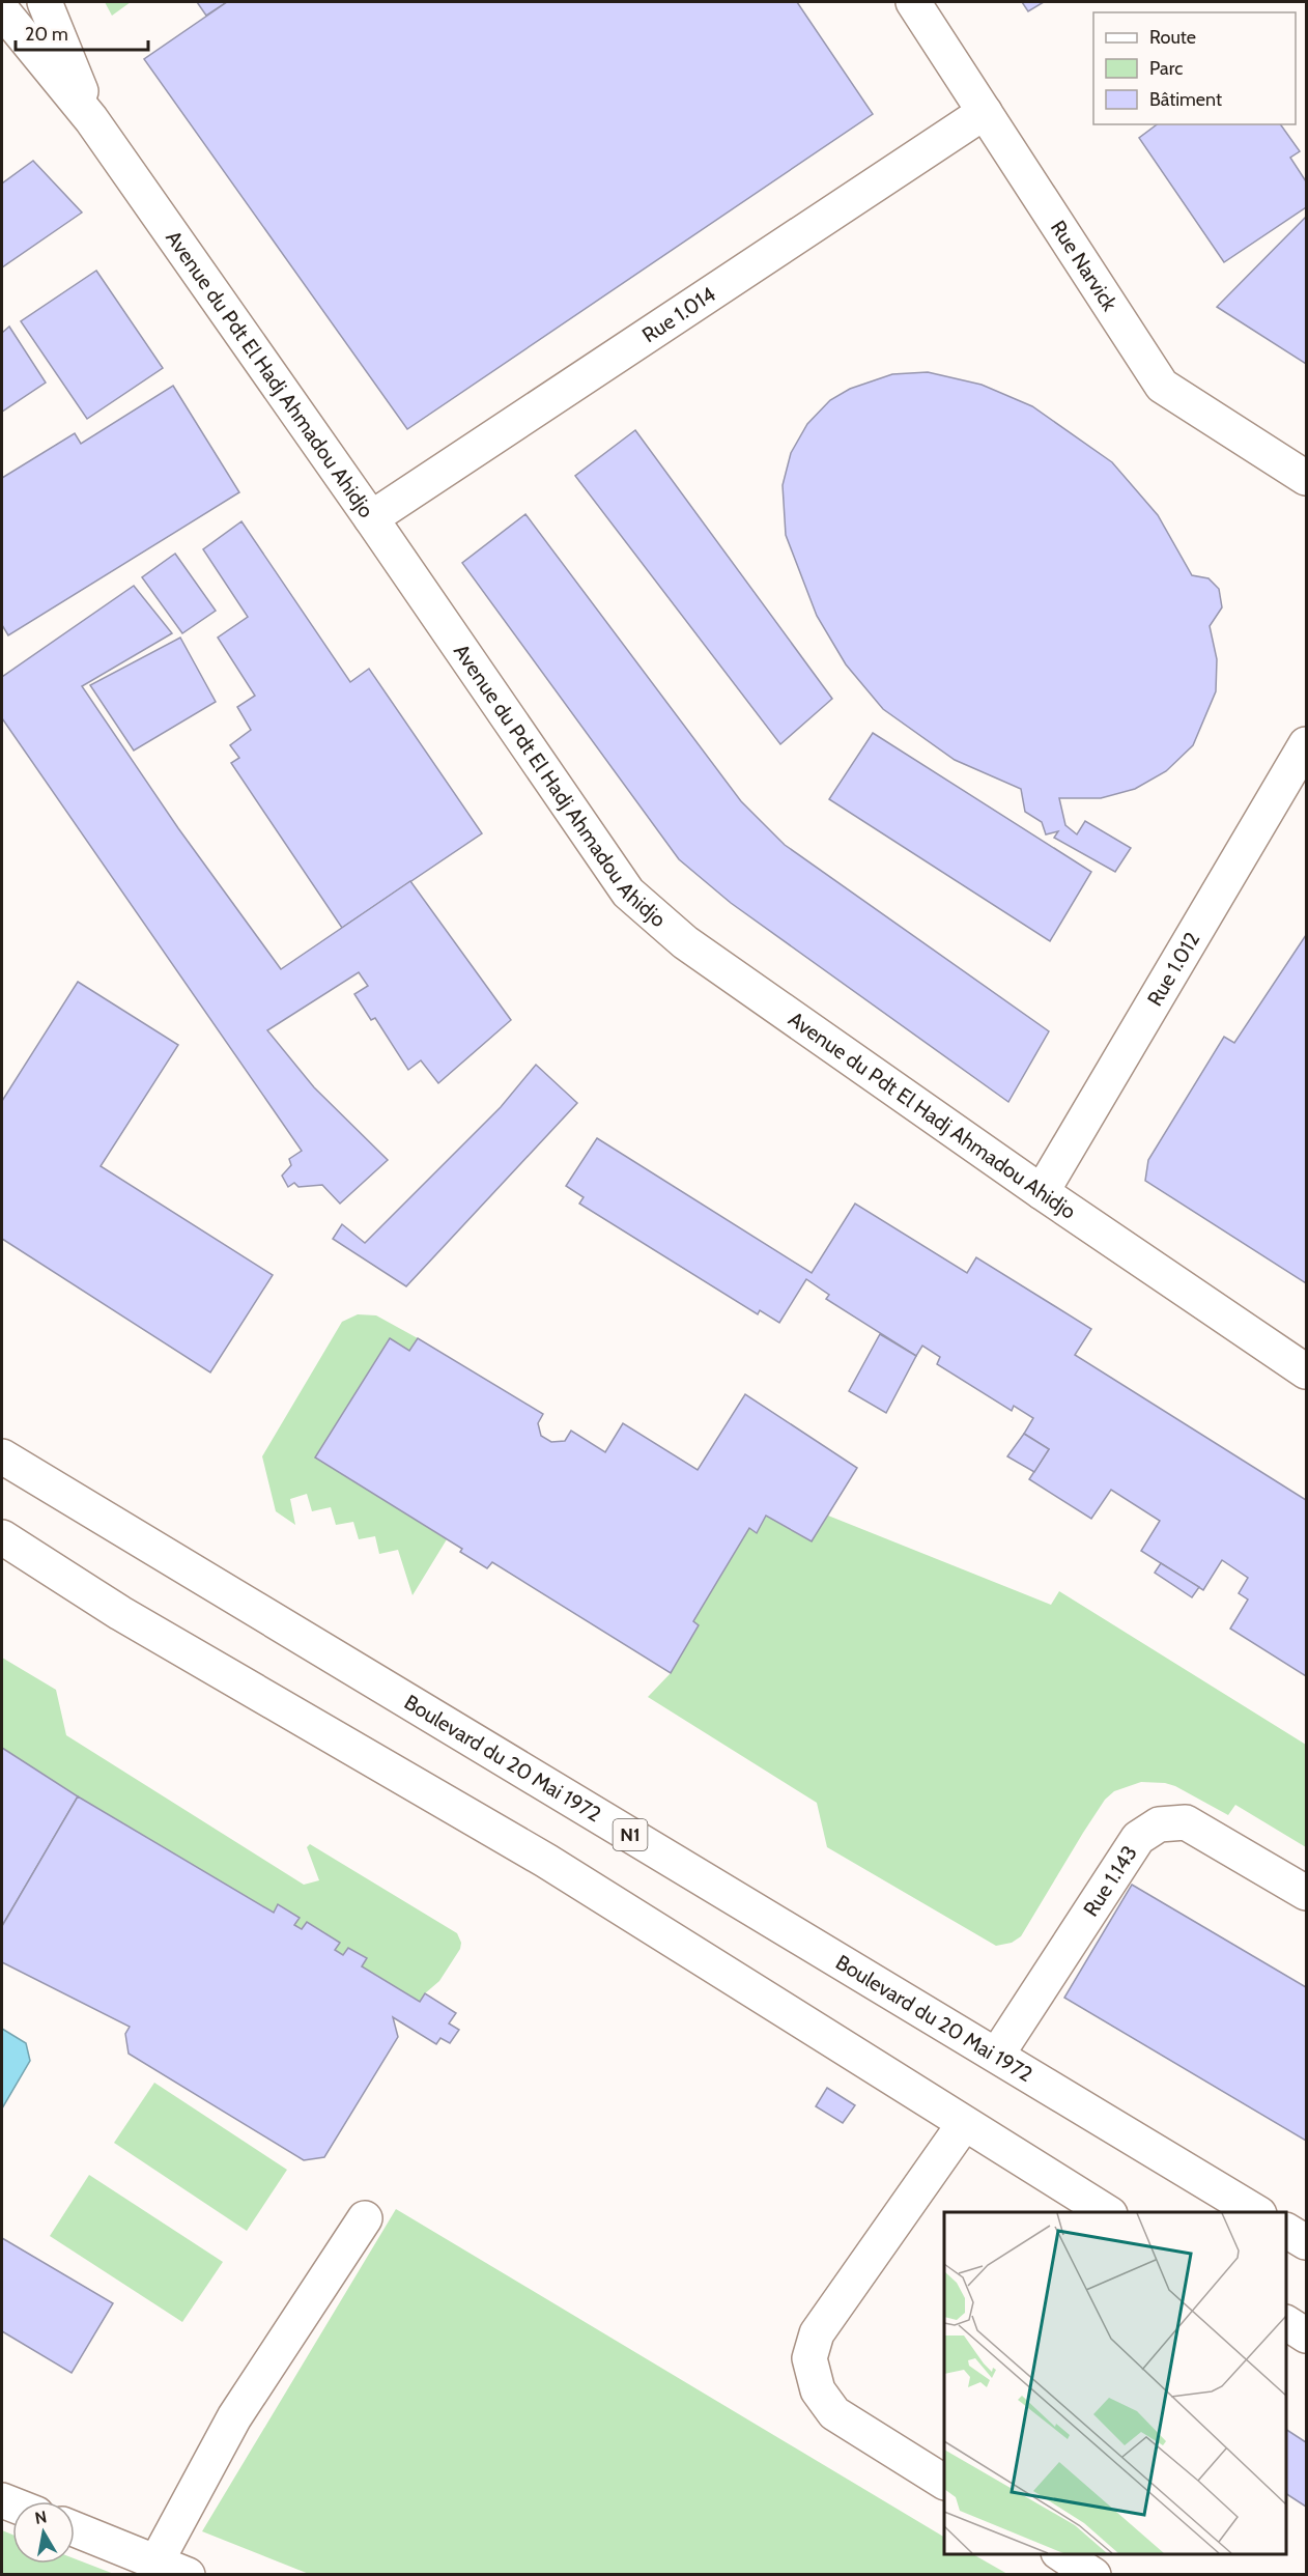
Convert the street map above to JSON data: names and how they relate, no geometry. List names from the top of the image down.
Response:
{
  "streets": {
    "main road": [
      "Rue Narvick",
      "Rue 1.014",
      "Avenue du Pdt El Hadj Ahmadou Ahidjo",
      "Rue 1.012",
      "Boulevard du 20 Mai 1972",
      "N1",
      "Rue 1.143"
    ]
  },
  "crossings": [
    ["Rue Narvick", "Rue 1.014"],
    ["Rue 1.014", "Avenue du Pdt El Hadj Ahmadou Ahidjo"],
    ["Avenue du Pdt El Hadj Ahmadou Ahidjo", "Rue 1.012"],
    ["Boulevard du 20 Mai 1972", "Rue 1.143"]
  ],
  "legend": ["Route", "Parc", "Bâtiment"],
  "scale_bar": "20 m",
  "north": "top"
}
